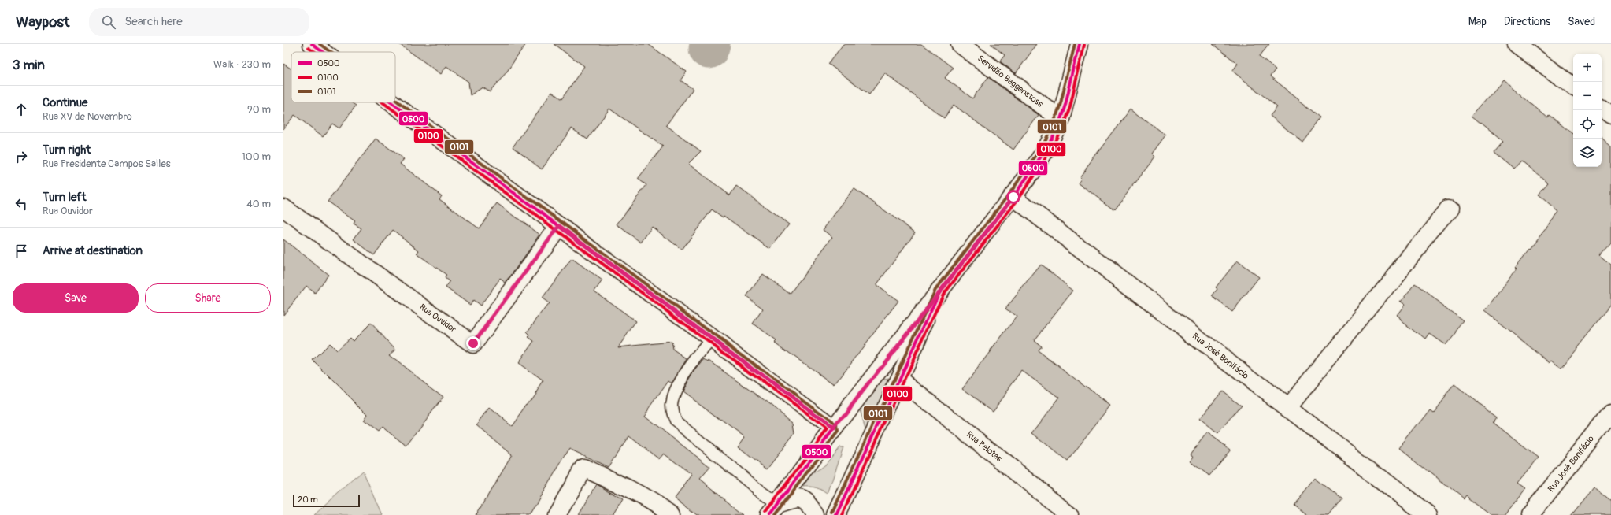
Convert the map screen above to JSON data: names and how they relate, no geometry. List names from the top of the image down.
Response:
{
  "streets": {
    "street": [
      "Servidão Baggenstoss",
      "Rua Ouvidor",
      "Rua José Bonifácio",
      "Rua Pelotas"
    ]
  },
  "lines": ["transit line 0500", "transit line 0101", "transit line 0100"],
  "legend": ["0500", "0100", "0101"],
  "scale_bar": "20 m",
  "page": {
    "header": "Waypost",
    "search": "Search here",
    "nav": ["Map", "Directions", "Saved"],
    "heading": ["3 min", "Walk · 230 m"],
    "map_buttons": ["+", "−"],
    "list": [
      ["Continue", "Rua XV de Novembro", "90 m"],
      ["Turn right", "Rua Presidente Campos Salles", "100 m"],
      ["Turn left", "Rua Ouvidor", "40 m"],
      "Arrive at destination"
    ],
    "buttons": ["Save", "Share"],
    "scale": "20 m"
  }
}
